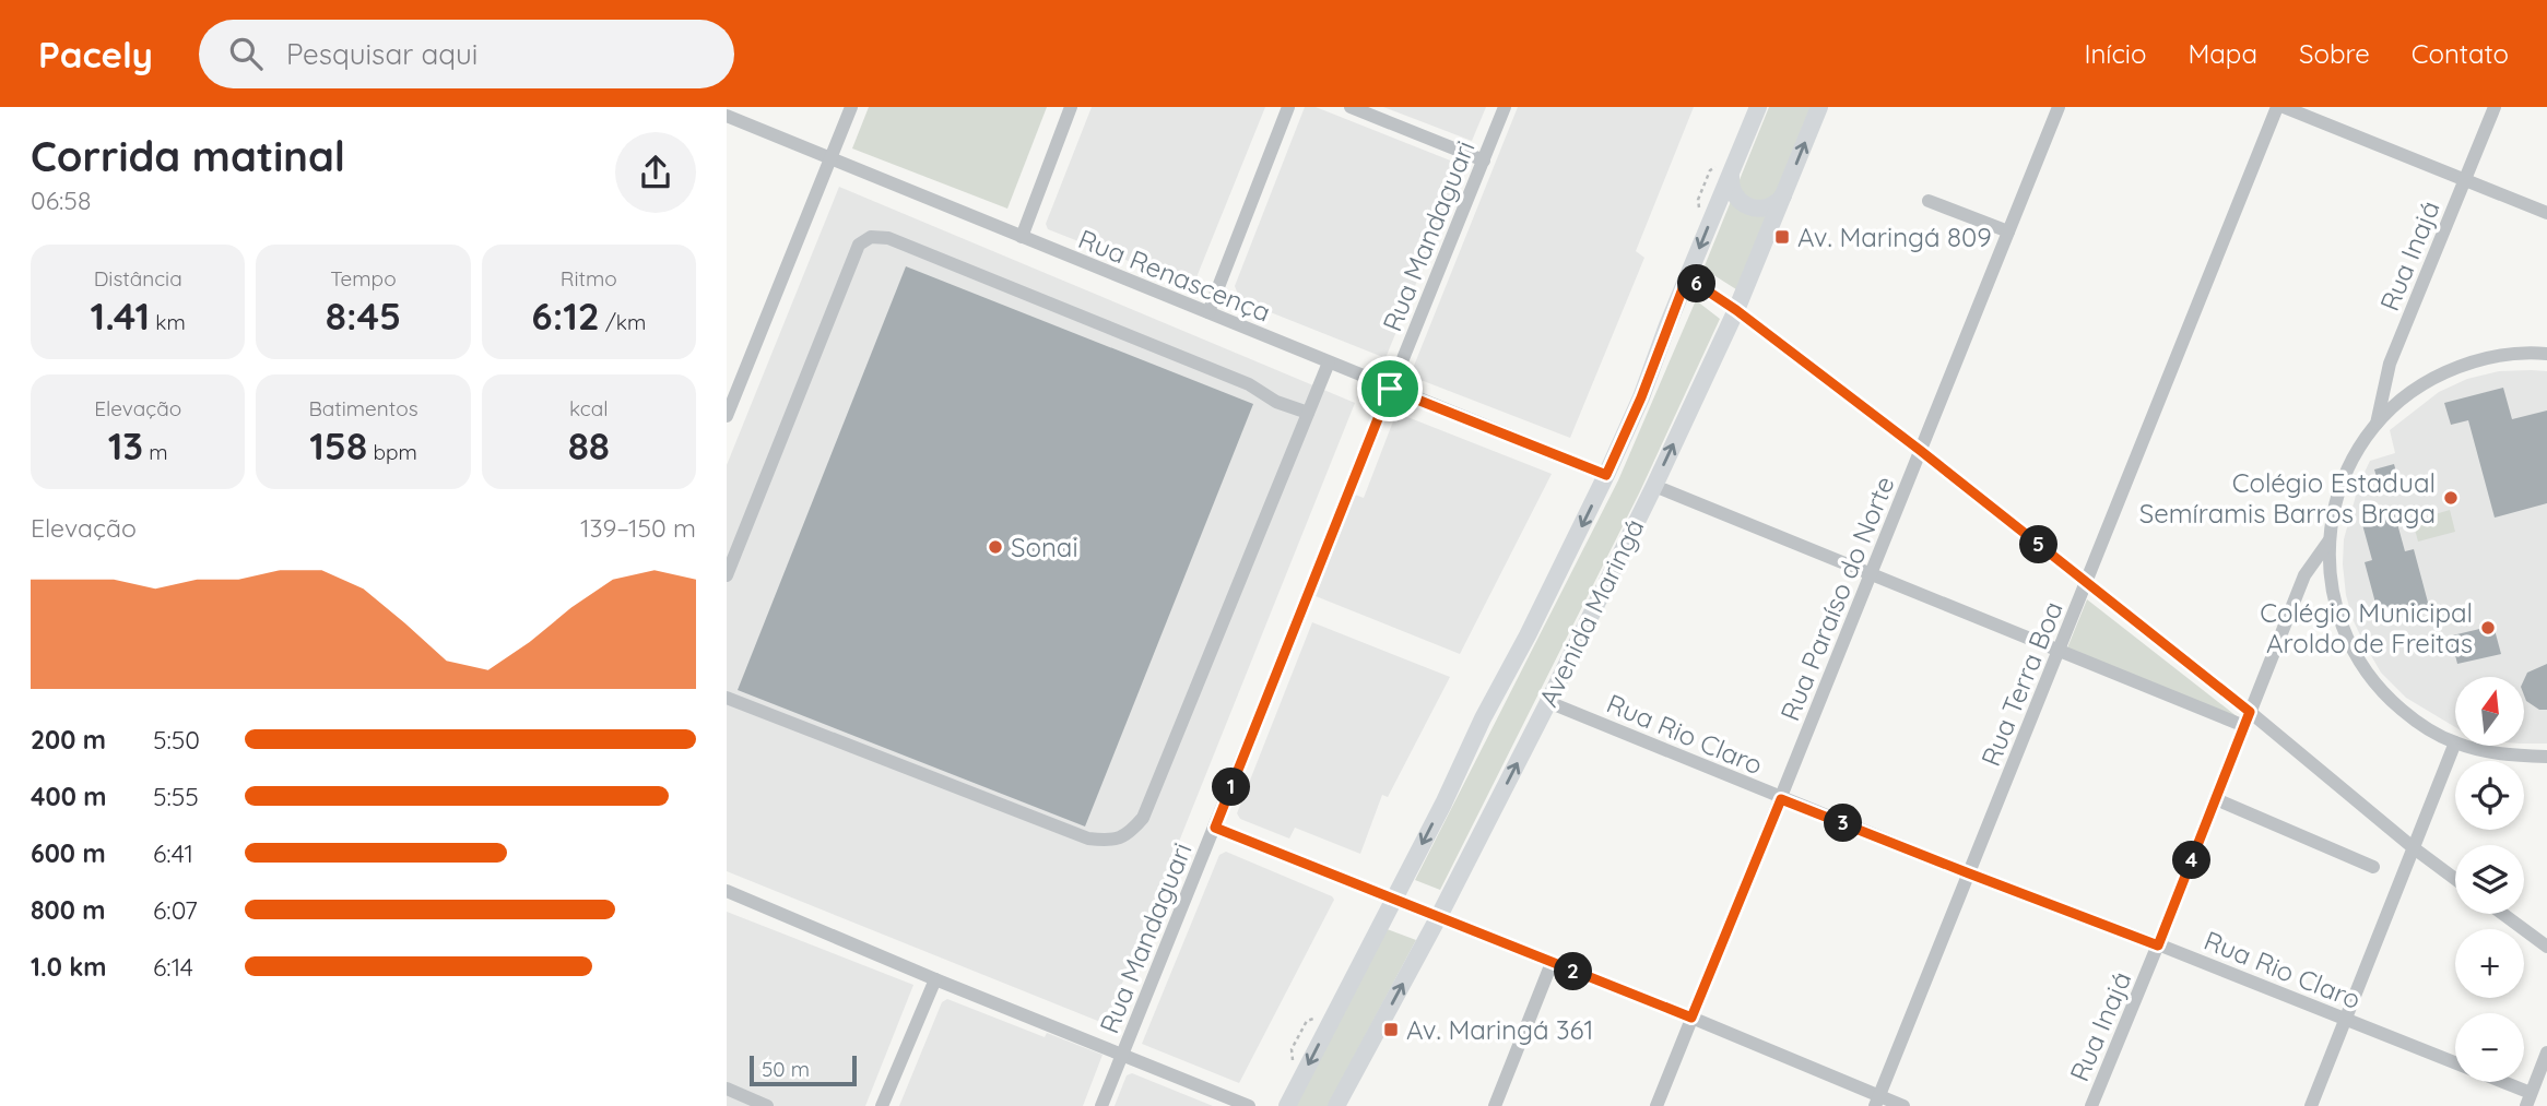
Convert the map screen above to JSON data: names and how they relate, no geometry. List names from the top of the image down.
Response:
{
  "streets": {
    "main road": ["Avenida Maringá"],
    "street": [
      "Rua Mandaguari",
      "Rua Inajá",
      "Rua Renascença",
      "Rua Paraíso do Norte",
      "Rua Terra Boa",
      "Rua Rio Claro"
    ]
  },
  "crossings": [
    ["Rua Mandaguari", "Rua Renascença"],
    ["Rua Inajá", "Rua Rio Claro"],
    ["Rua Renascença", "Avenida Maringá"],
    ["Rua Paraíso do Norte", "Rua Rio Claro"],
    ["Avenida Maringá", "Rua Rio Claro"],
    ["Rua Terra Boa", "Rua Rio Claro"]
  ],
  "places": {
    "transit": ["Av. Maringá 809", "Av. Maringá 361"],
    "other": ["Colégio Estadual Semíramis Barros Braga", "Sonai", "Colégio Municipal Aroldo de Freitas"]
  },
  "scale_bar": "50 m",
  "north": "top",
  "page": {
    "header": "Pacely",
    "search": "Pesquisar aqui",
    "nav": [
      "Início",
      "Mapa",
      "Sobre",
      "Contato"
    ],
    "heading": ["Corrida matinal", "06:58"],
    "stats": [
      ["Distância", "1.41 km"],
      ["Tempo", "8:45"],
      ["Ritmo", "6:12 /km"],
      ["Elevação", "13 m"],
      ["Batimentos", "158 bpm"],
      ["kcal", "88"]
    ],
    "pins": [
      "6",
      "5",
      "1",
      "3",
      "4",
      "2"
    ],
    "chart": ["Elevação", "139–150 m"],
    "map_buttons": ["+", "−"],
    "list": [
      {
        "name": "200 m",
        "note": "5:50"
      },
      {
        "name": "400 m",
        "note": "5:55"
      },
      {
        "name": "600 m",
        "note": "6:41"
      },
      {
        "name": "800 m",
        "note": "6:07"
      },
      {
        "name": "1.0 km",
        "note": "6:14"
      }
    ],
    "scale": "50 m"
  }
}
